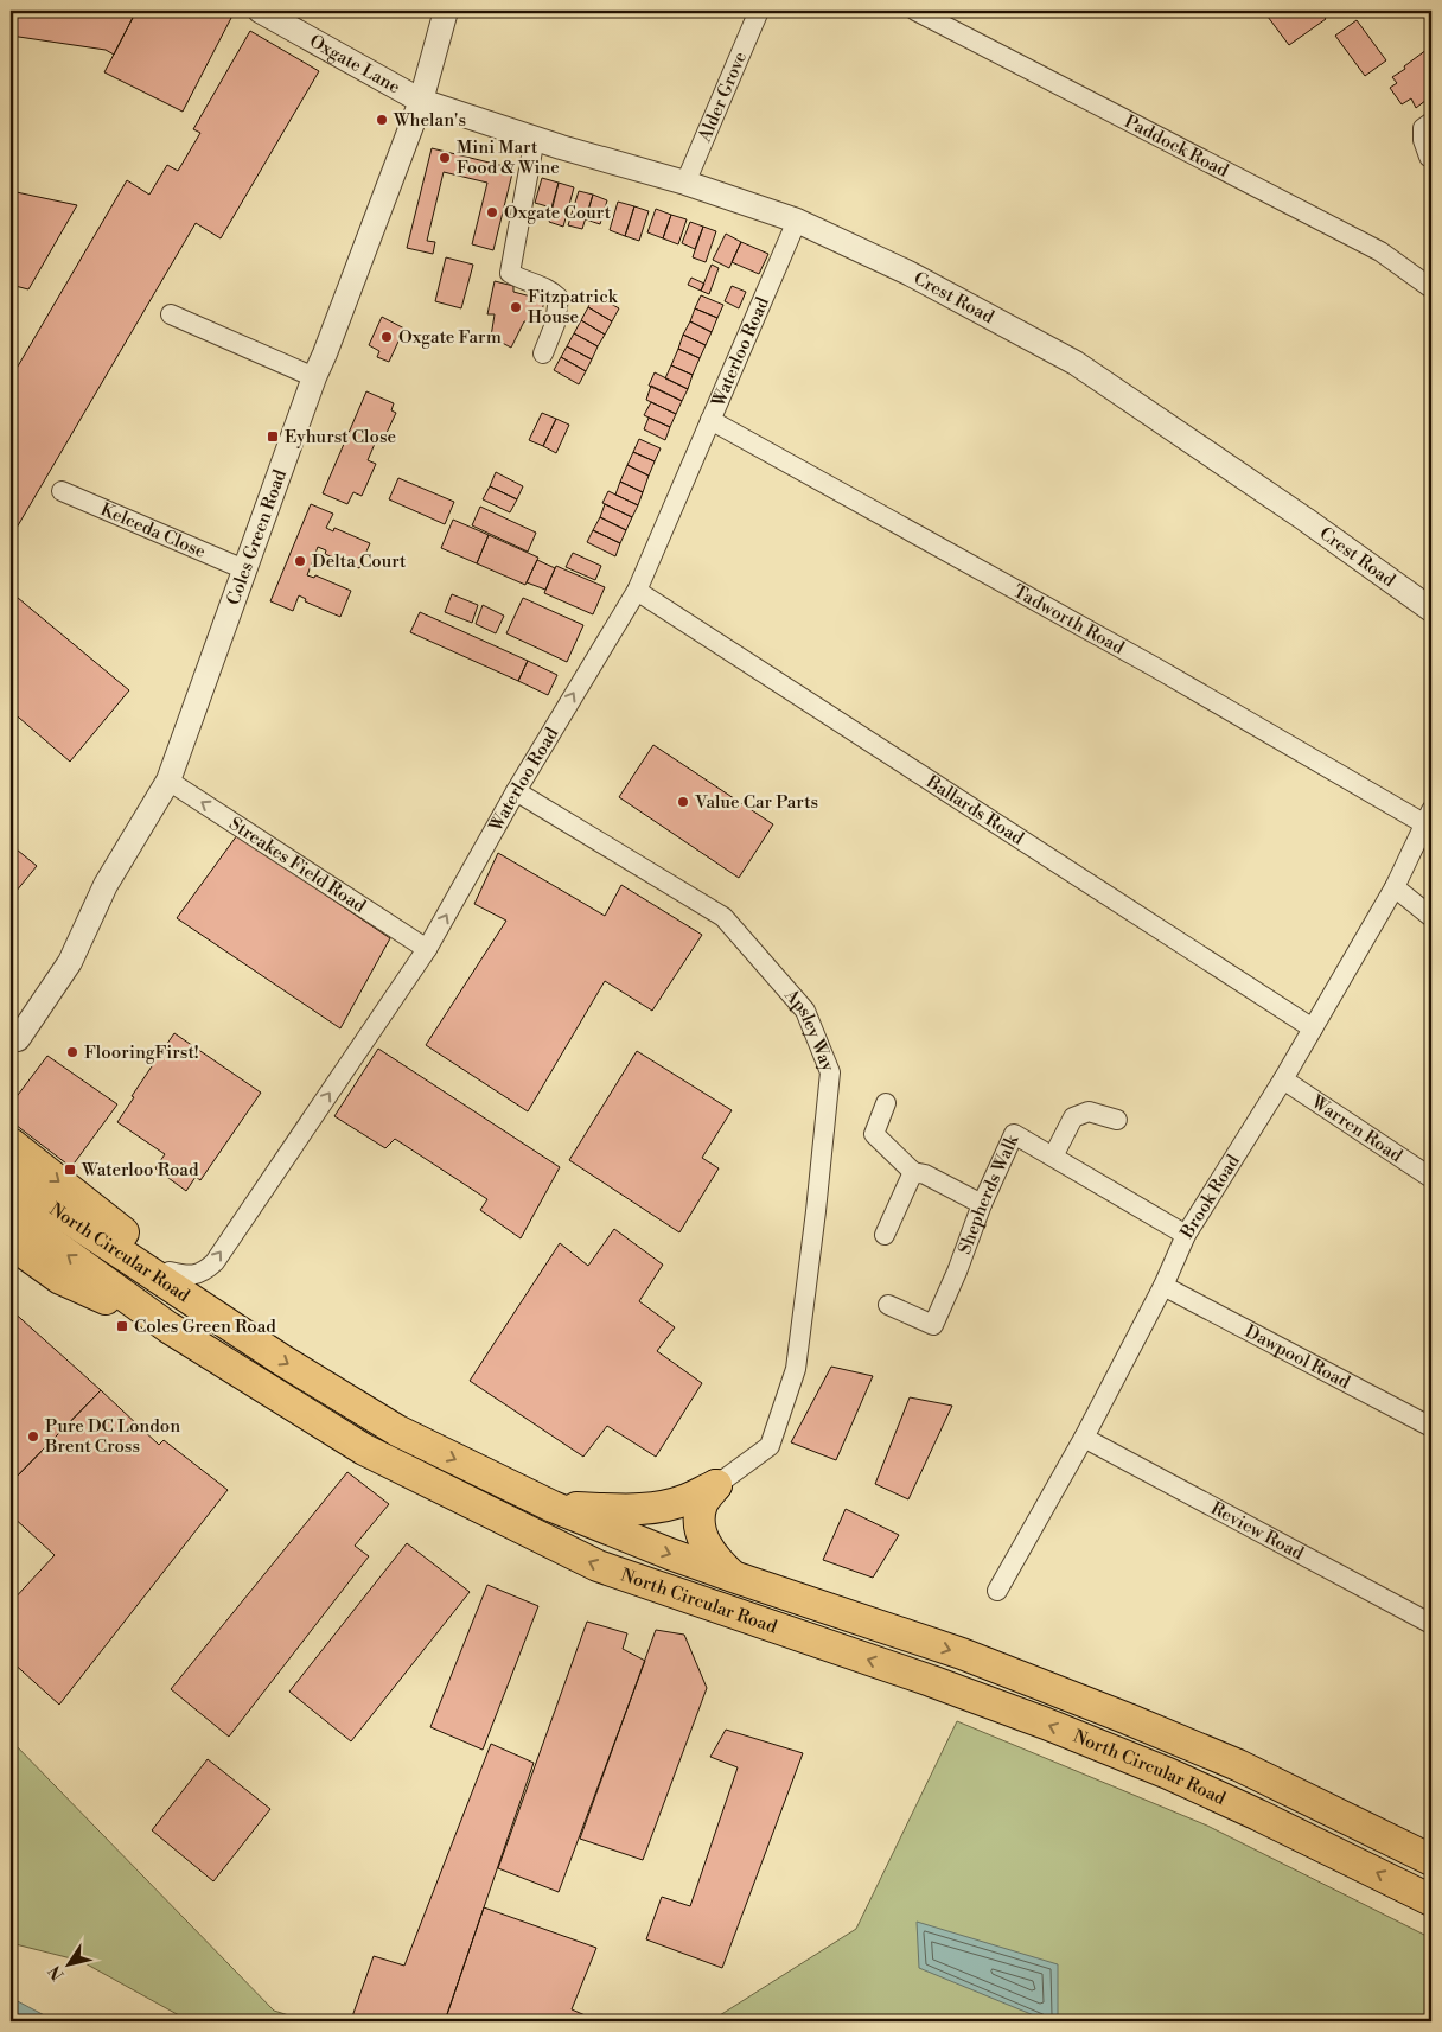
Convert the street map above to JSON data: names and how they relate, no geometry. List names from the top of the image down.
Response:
{
  "streets": {
    "highway": ["North Circular Road"],
    "street": [
      "Oxgate Lane",
      "Alder Grove",
      "Paddock Road",
      "Crest Road",
      "Waterloo Road",
      "Kelceda Close",
      "Coles Green Road",
      "Tadworth Road",
      "Ballards Road",
      "Streakes Field Road",
      "Apsley Way",
      "Warren Road",
      "Brook Road",
      "Shepherds Walk",
      "Dawpool Road",
      "Review Road"
    ]
  },
  "crossings": [
    ["Oxgate Lane", "Crest Road"],
    ["Oxgate Lane", "Coles Green Road"],
    ["Alder Grove", "Crest Road"],
    ["Crest Road", "Waterloo Road"],
    ["Crest Road", "Coles Green Road"],
    ["Waterloo Road", "Tadworth Road"],
    ["Waterloo Road", "Ballards Road"],
    ["Waterloo Road", "Streakes Field Road"],
    ["Waterloo Road", "Apsley Way"],
    ["Kelceda Close", "Coles Green Road"],
    ["Coles Green Road", "Streakes Field Road"],
    ["Tadworth Road", "Brook Road"],
    ["Ballards Road", "Brook Road"],
    ["Warren Road", "Brook Road"],
    ["Brook Road", "Shepherds Walk"],
    ["Brook Road", "Dawpool Road"],
    ["Brook Road", "Review Road"]
  ],
  "one_way": ["Waterloo Road", "Streakes Field Road"],
  "places": {
    "other": [
      "Whelan's",
      "Mini Mart Food & Wine",
      "Oxgate Court",
      "Fitzpatrick House",
      "Oxgate Farm",
      "Delta Court",
      "Value Car Parts",
      "FlooringFirst!",
      "Pure DC London Brent Cross"
    ],
    "transit": ["Eyhurst Close", "Waterloo Road", "Coles Green Road"]
  },
  "north": "bottom left"
}
